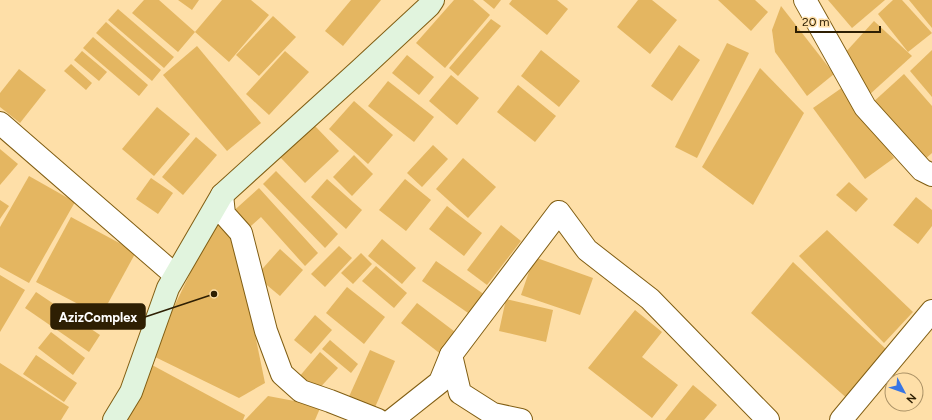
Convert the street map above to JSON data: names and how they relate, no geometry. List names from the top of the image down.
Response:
{
  "places": ["AzizComplex"],
  "scale_bar": "20 m",
  "north": "bottom right"
}
